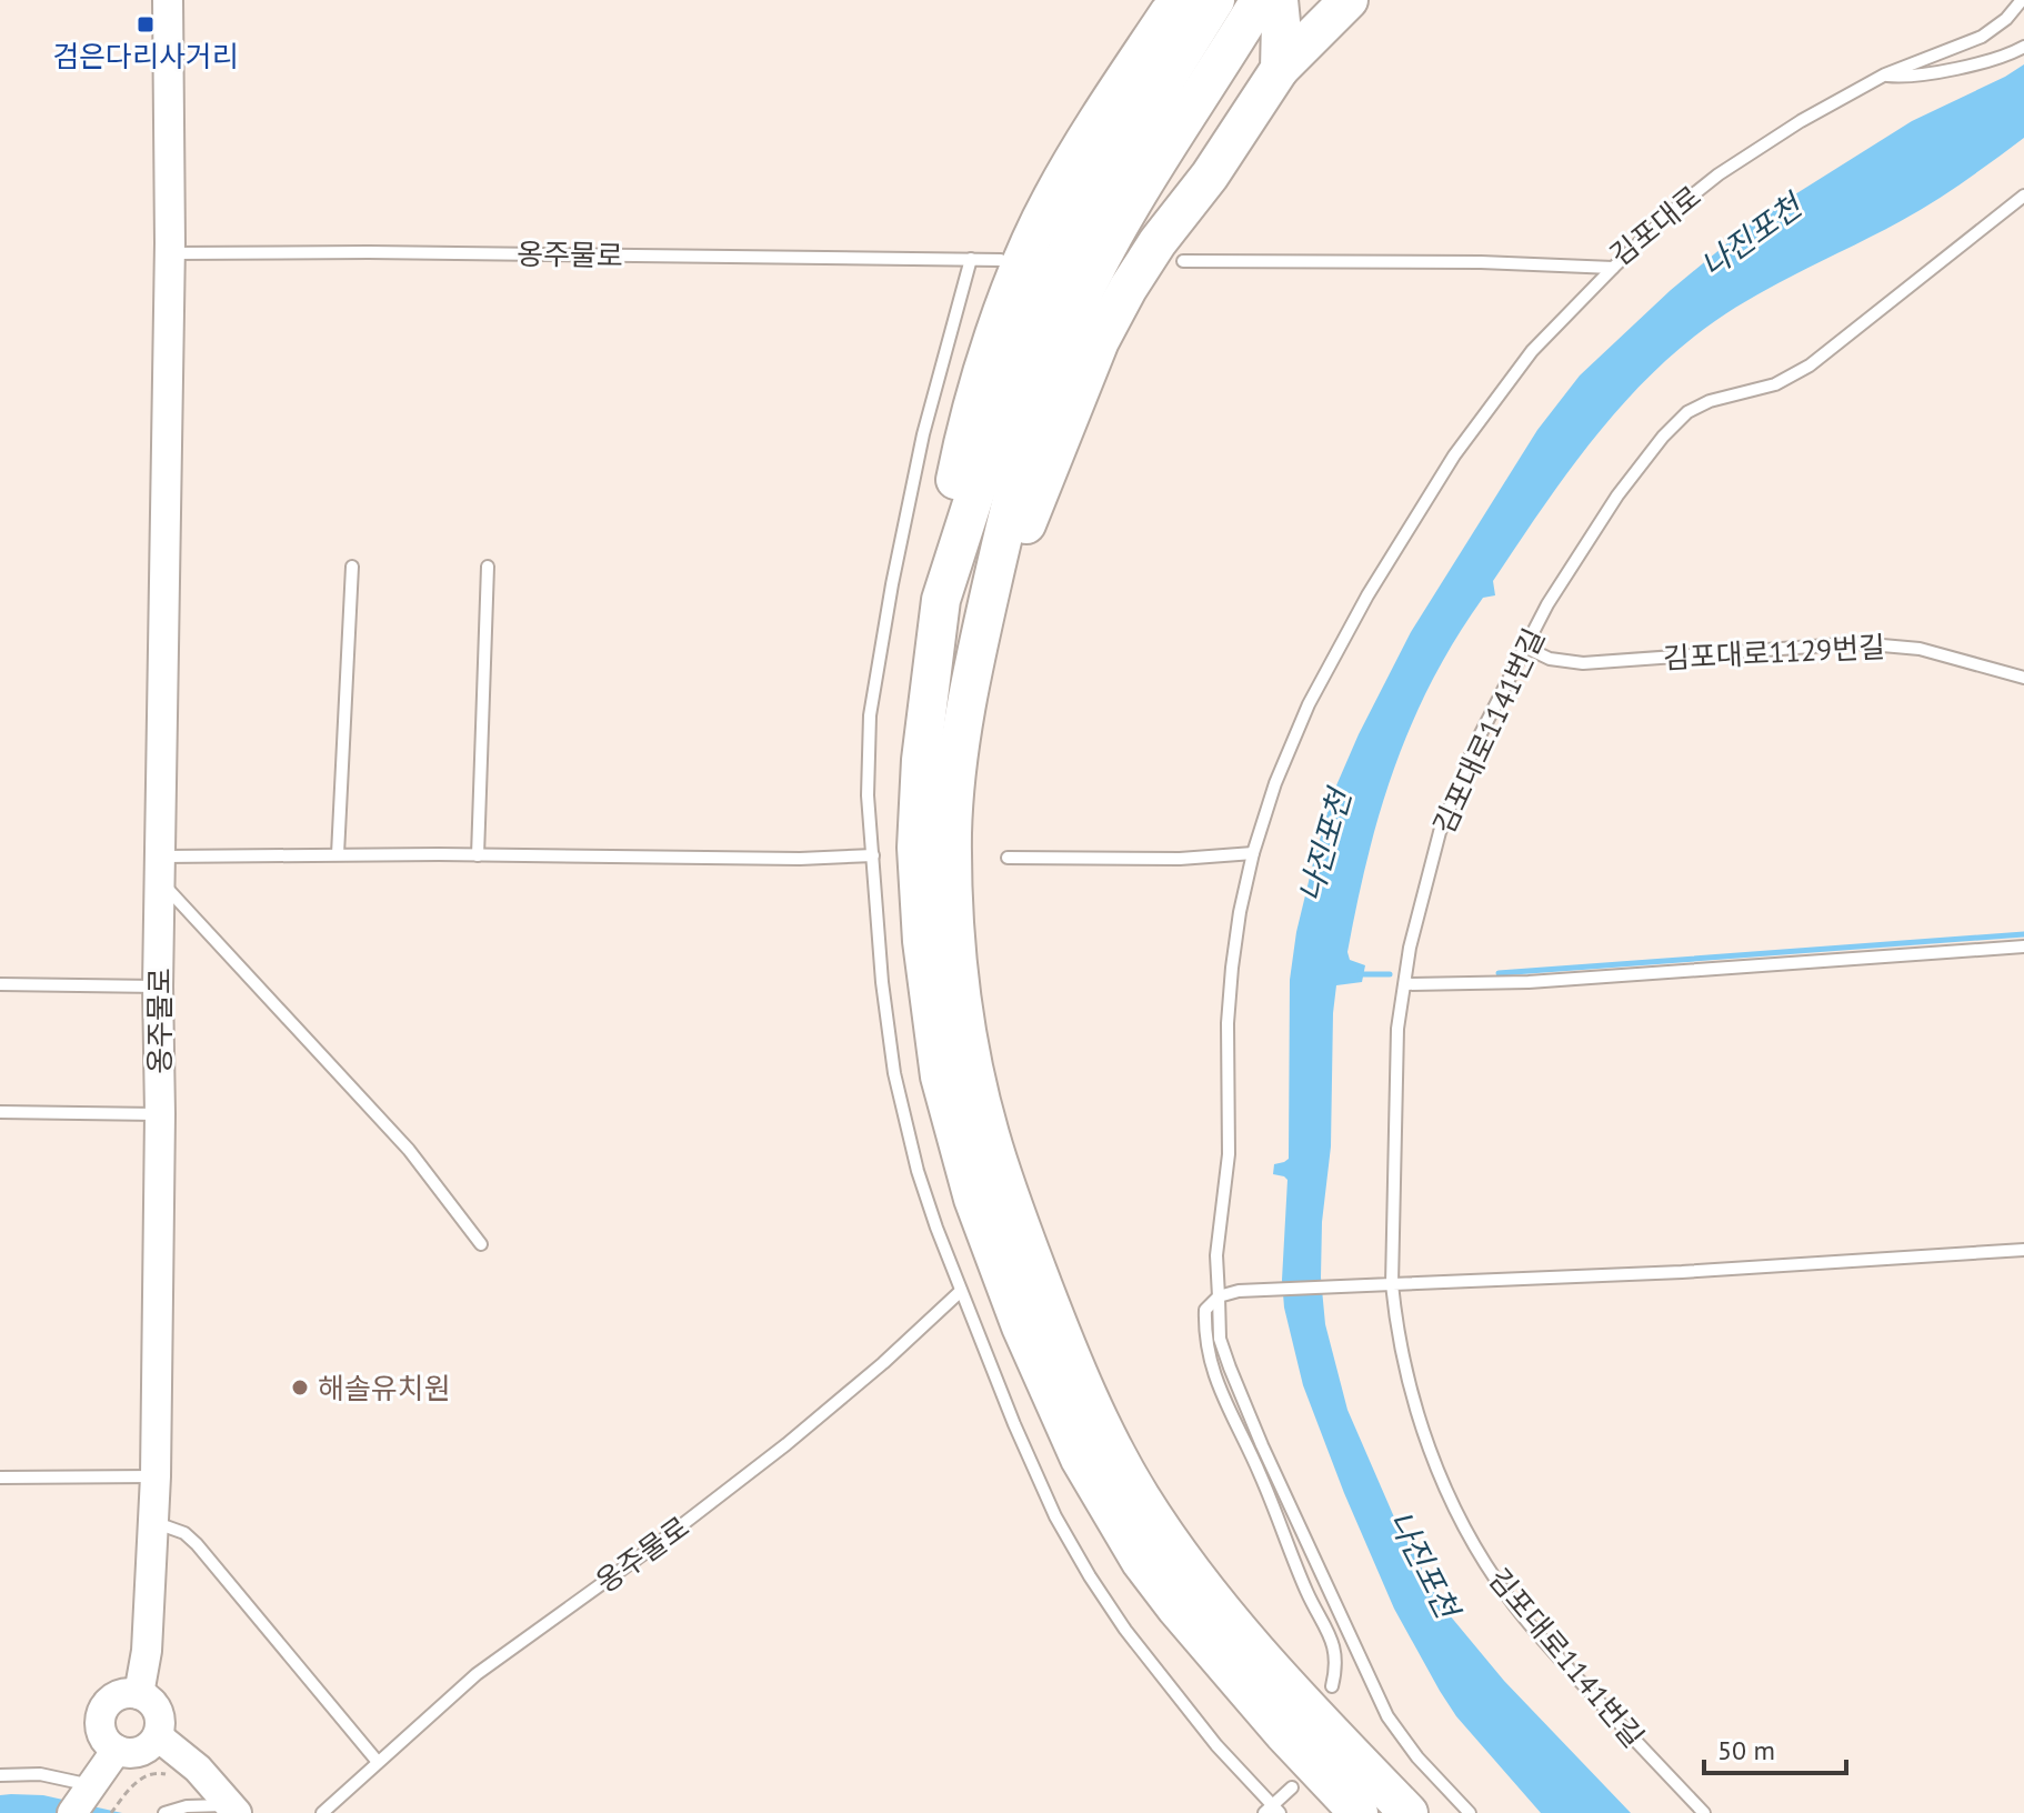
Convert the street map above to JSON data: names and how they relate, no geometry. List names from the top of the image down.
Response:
{
  "streets": {
    "street": ["옹주물로"],
    "lane": ["김포대로", "김포대로1129번길", "김포대로1141번길"]
  },
  "crossings": [
    ["김포대로1129번길", "김포대로1141번길"]
  ],
  "water": ["나진포천"],
  "places": {
    "transit": ["검은다리사거리"],
    "other": ["해솔유치원"]
  },
  "scale_bar": "50 m"
}
